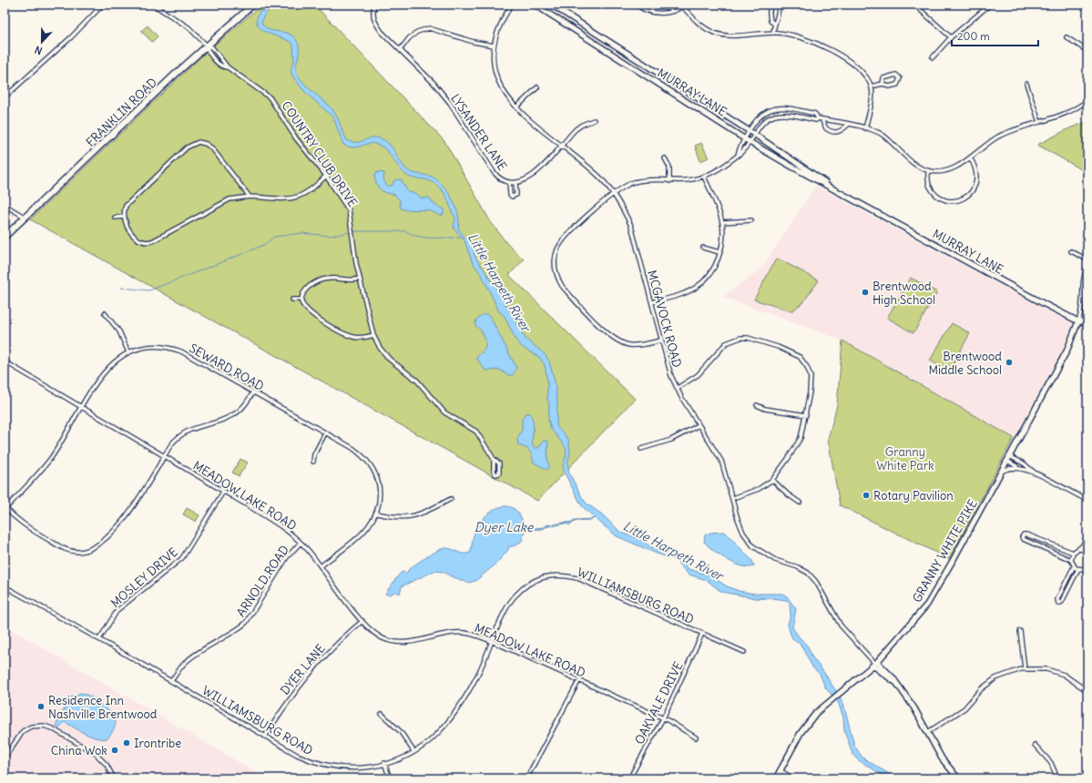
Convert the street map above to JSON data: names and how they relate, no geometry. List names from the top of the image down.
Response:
{
  "streets": {
    "main road": ["MURRAY LANE", "FRANKLIN ROAD", "GRANNY WHITE PIKE"],
    "street": [
      "LYSANDER LANE",
      "COUNTRY CLUB DRIVE",
      "MCGAVOCK ROAD",
      "SEWARD ROAD",
      "MEADOW LAKE ROAD",
      "MOSLEY DRIVE",
      "ARNOLD ROAD",
      "WILLIAMSBURG ROAD",
      "DYER LANE",
      "OAKVALE DRIVE"
    ]
  },
  "crossings": [
    ["MURRAY LANE", "GRANNY WHITE PIKE"],
    ["FRANKLIN ROAD", "COUNTRY CLUB DRIVE"],
    ["LYSANDER LANE", "MCGAVOCK ROAD"],
    ["MCGAVOCK ROAD", "GRANNY WHITE PIKE"],
    ["SEWARD ROAD", "MEADOW LAKE ROAD"],
    ["MEADOW LAKE ROAD", "MOSLEY DRIVE"],
    ["MEADOW LAKE ROAD", "ARNOLD ROAD"],
    ["MEADOW LAKE ROAD", "WILLIAMSBURG ROAD"],
    ["MEADOW LAKE ROAD", "DYER LANE"],
    ["MEADOW LAKE ROAD", "OAKVALE DRIVE"],
    ["MOSLEY DRIVE", "WILLIAMSBURG ROAD"],
    ["ARNOLD ROAD", "WILLIAMSBURG ROAD"],
    ["WILLIAMSBURG ROAD", "DYER LANE"],
    ["WILLIAMSBURG ROAD", "OAKVALE DRIVE"]
  ],
  "water": ["Little Harpeth River", "Dyer Lake"],
  "parks": ["Granny White Park"],
  "places": [
    "Brentwood High School",
    "Brentwood Middle School",
    "Rotary Pavilion",
    "Residence Inn Nashville Brentwood",
    "Irontribe",
    "China Wok"
  ],
  "scale_bar": "200 m",
  "north": "bottom"
}
